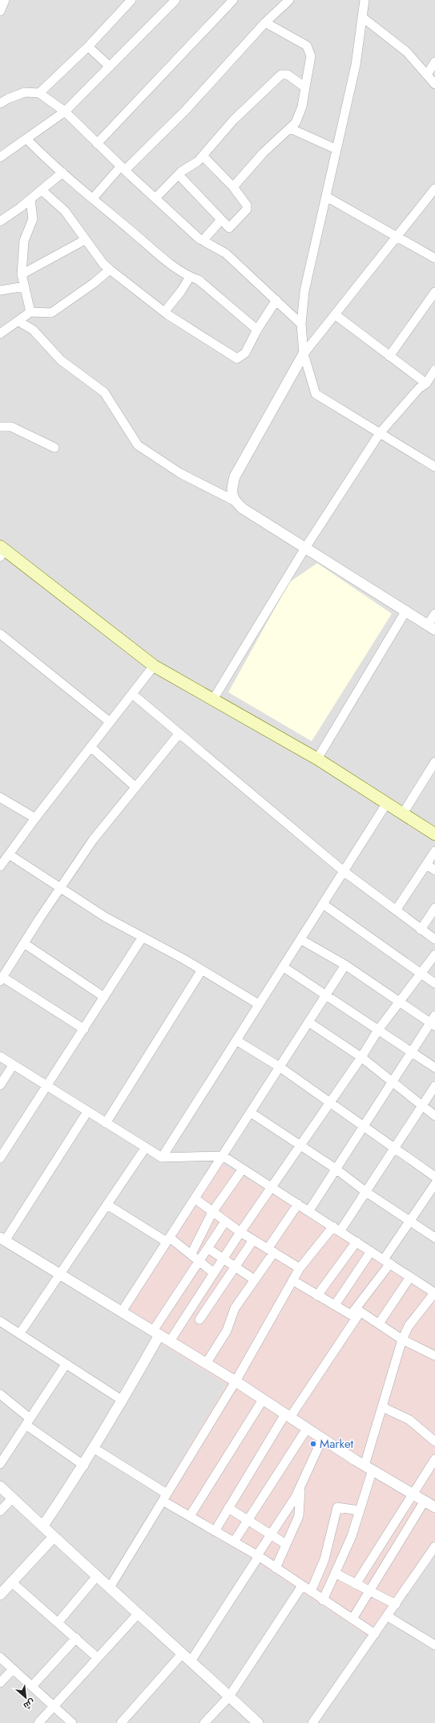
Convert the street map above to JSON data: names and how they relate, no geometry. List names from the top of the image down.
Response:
{
  "places": ["Market"],
  "north": "bottom right"
}
